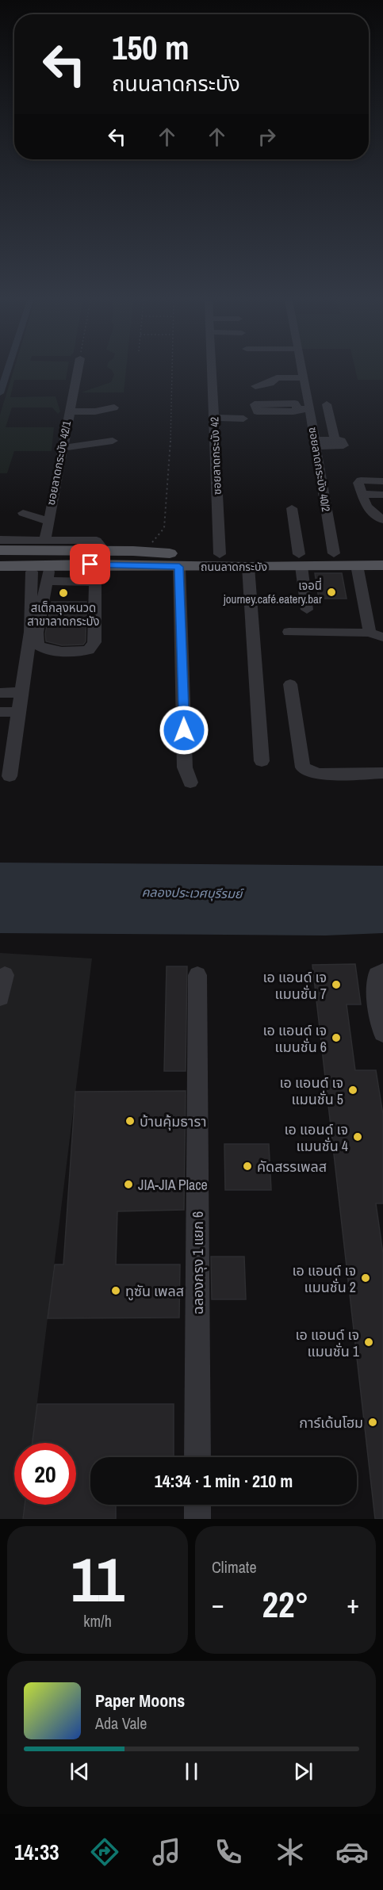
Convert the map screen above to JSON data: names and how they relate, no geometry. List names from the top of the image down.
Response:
{
  "streets": {
    "main road": ["ถนนลาดกระบัง"],
    "street": [
      "ซอยลาดกระบัง 42",
      "ซอยลาดกระบัง 42/1",
      "ซอยลาดกระบัง 40/2",
      "ฉลองกรุง 1 แยก 6"
    ]
  },
  "crossings": [
    ["ซอยลาดกระบัง 42", "ถนนลาดกระบัง"],
    ["ซอยลาดกระบัง 40/2", "ถนนลาดกระบัง"]
  ],
  "water": ["คลองประเวศบุรีรมย์"],
  "places": [
    "เจอนี่ journey.café.eatery.bar",
    "สเต็กลุงหนวด สาขาลาดกระบัง",
    "เอ แอนด์ เจ แมนชั่น 7",
    "เอ แอนด์ เจ แมนชั่น 6",
    "เอ แอนด์ เจ แมนชั่น 5",
    "บ้านคุ้มธารา",
    "เอ แอนด์ เจ แมนชั่น 4",
    "คัดสรรเพลส",
    "JIA-JIA Place",
    "เอ แอนด์ เจ แมนชั่น 2",
    "ทูซัน เพลส",
    "เอ แอนด์ เจ แมนชั่น 1",
    "การ์เด้นโฮม"
  ],
  "page": {
    "turn": ["150 m", "ถนนลาดกระบัง"],
    "limit": "20",
    "trip": "14:34 · 1 min · 210 m",
    "tile": [
      ["11", "km/h"],
      "Climate"
    ],
    "heat": ["−", "22°", "+"],
    "song": ["Paper Moons", "Ada Vale"],
    "tabs": "14:33"
  }
}
